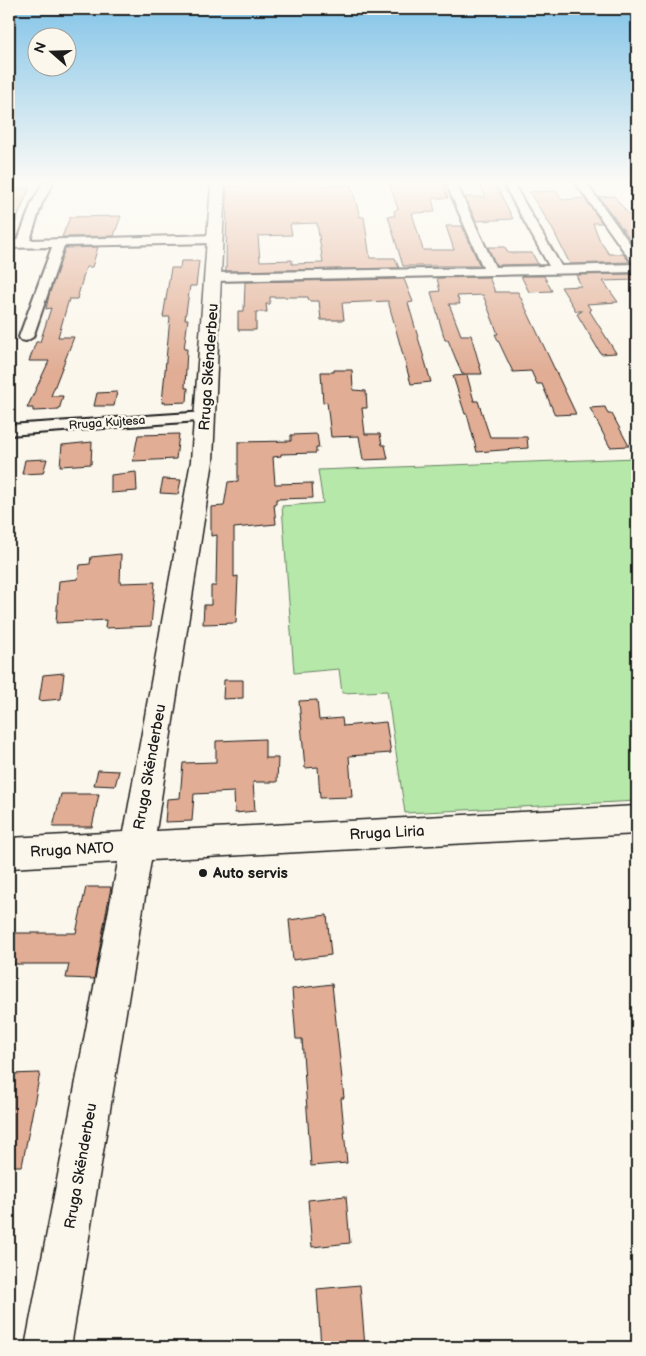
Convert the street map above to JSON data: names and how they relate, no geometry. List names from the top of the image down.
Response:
{
  "streets": {
    "main road": ["Rruga Skënderbeu", "Rruga Liria", "Rruga NATO"],
    "street": ["Rruga Kujtesa"]
  },
  "crossings": [
    ["Rruga Skënderbeu", "Rruga Kujtesa"],
    ["Rruga Skënderbeu", "Rruga Liria"],
    ["Rruga Skënderbeu", "Rruga NATO"],
    ["Rruga Liria", "Rruga NATO"]
  ],
  "places": ["Auto servis"],
  "north": "left"
}
